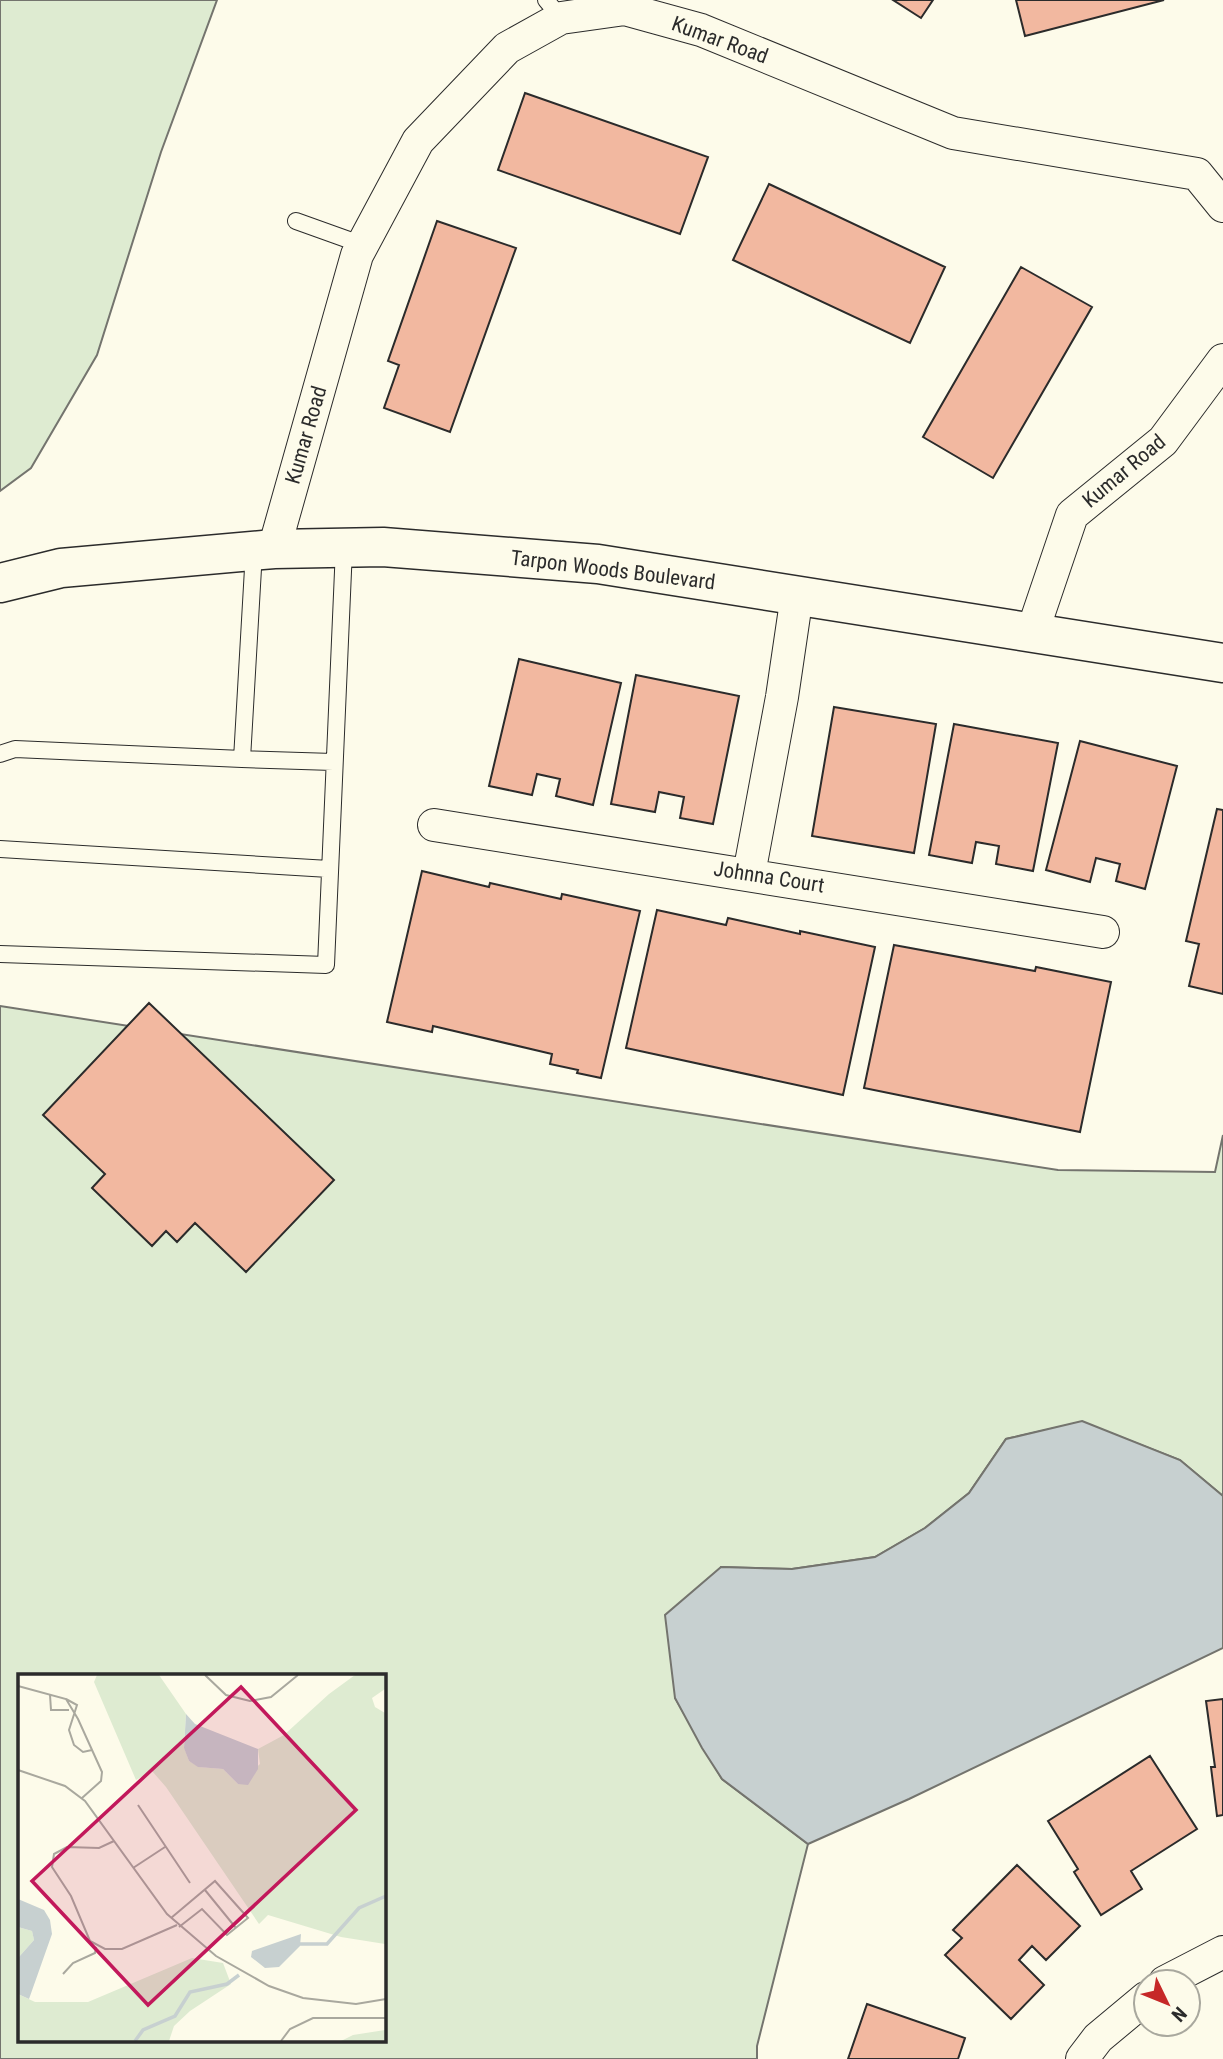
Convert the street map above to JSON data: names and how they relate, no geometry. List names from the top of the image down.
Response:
{
  "streets": {
    "street": ["Kumar Road", "Tarpon Woods Boulevard", "Johnna Court"]
  },
  "crossings": [
    ["Kumar Road", "Tarpon Woods Boulevard"]
  ],
  "north": "bottom right"
}
